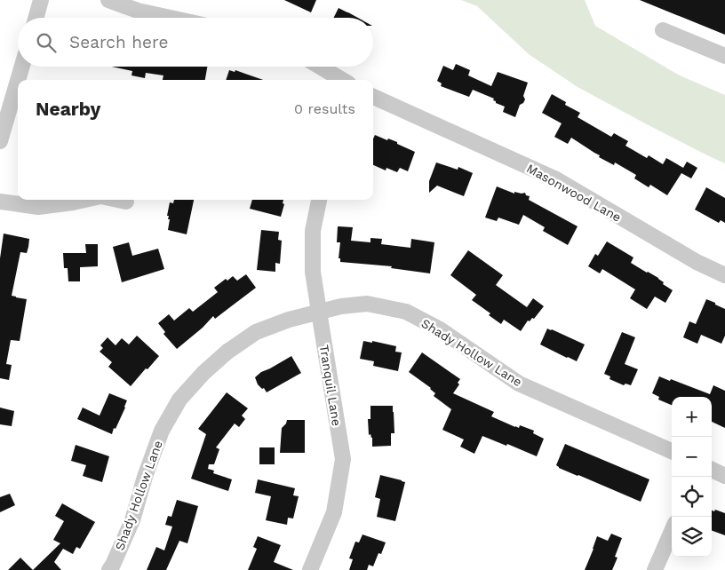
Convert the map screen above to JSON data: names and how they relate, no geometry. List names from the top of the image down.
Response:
{
  "streets": {
    "street": ["Masonwood Lane", "Shady Hollow Lane", "Tranquil Lane"]
  },
  "crossings": [
    ["Shady Hollow Lane", "Tranquil Lane"]
  ],
  "page": {
    "search": "Search here",
    "heading": ["Nearby", "0 results"],
    "map_buttons": ["+", "−"]
  }
}
